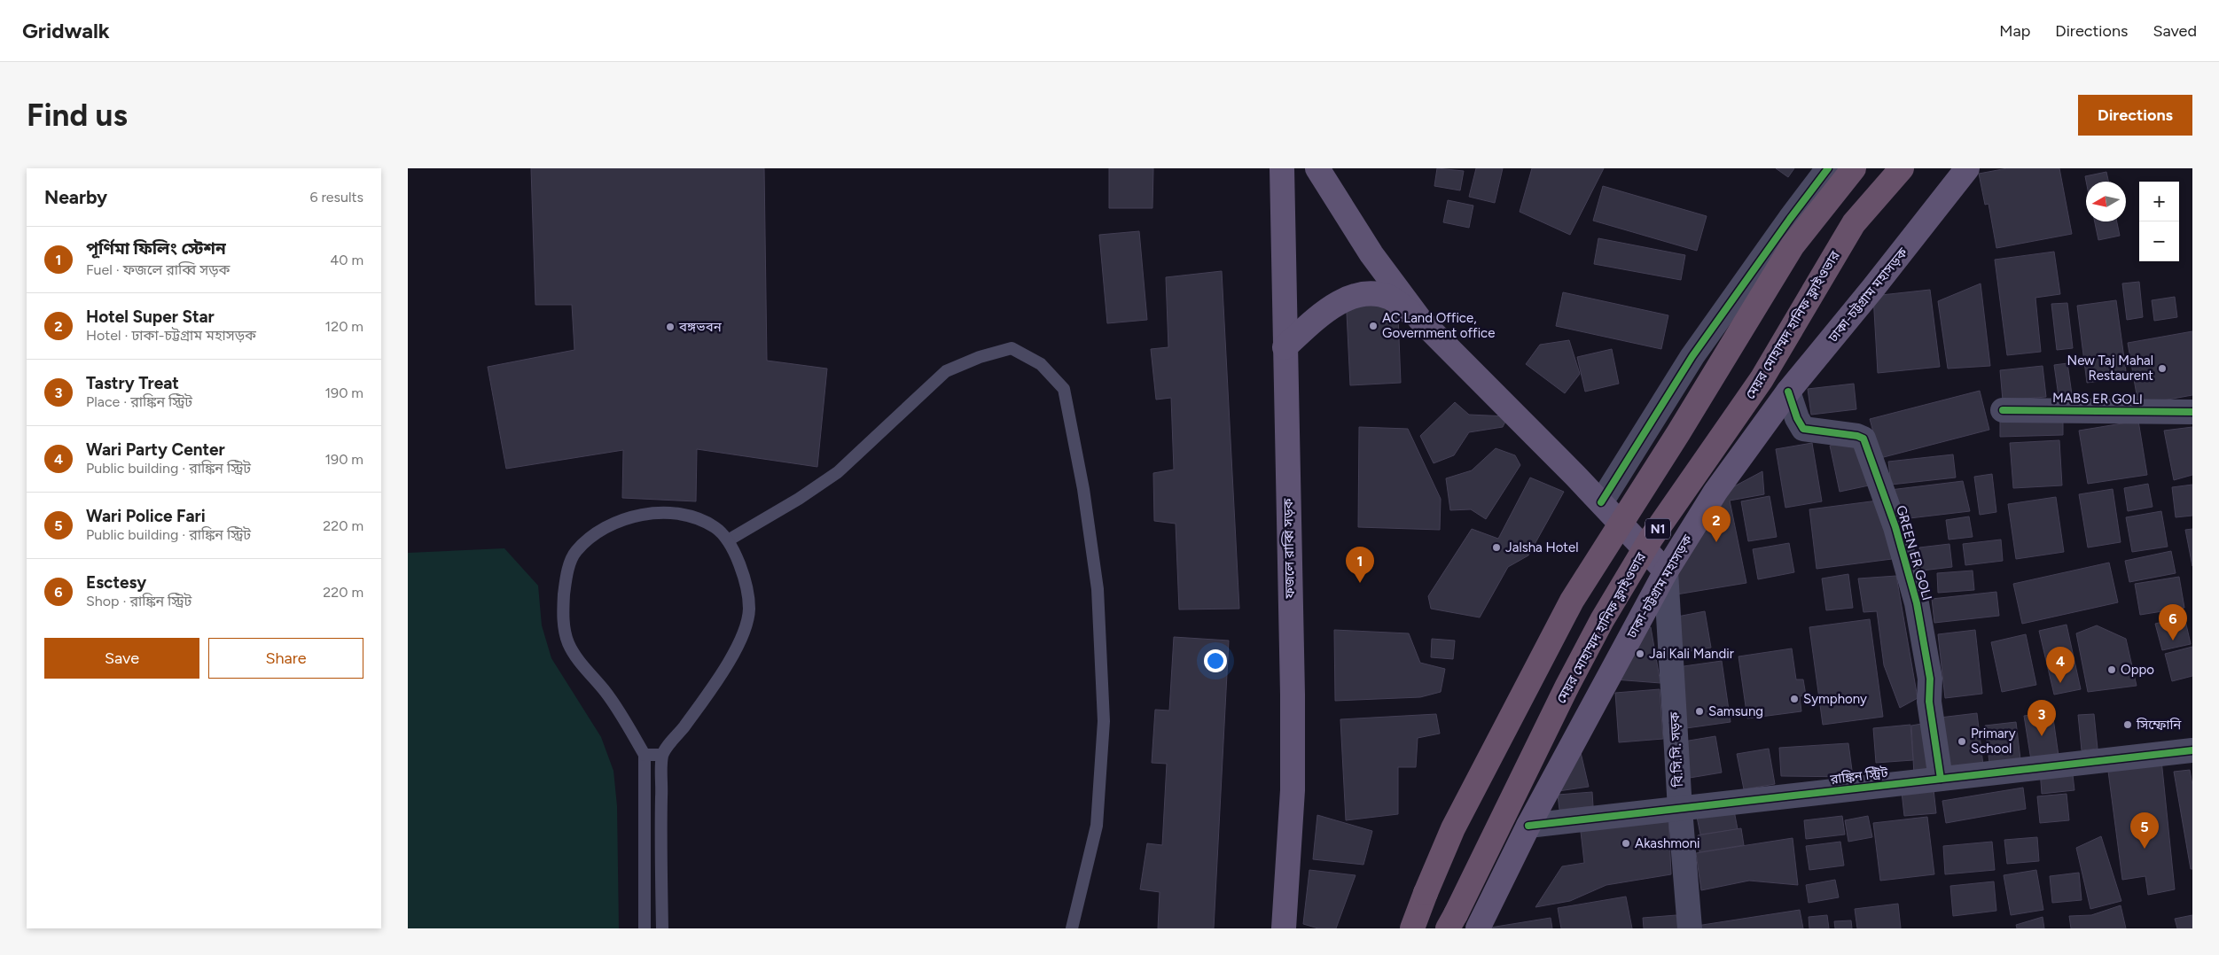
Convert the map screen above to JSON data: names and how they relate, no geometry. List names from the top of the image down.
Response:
{
  "streets": {
    "highway": ["মেয়র মোহাম্মদ হানিফ ফ্লাইওভার", "N1"],
    "main road": ["ঢাকা-চট্টগ্রাম মহাসড়ক", "ফজলে রাব্বি সড়ক"],
    "street": [
      "MABS ER GOLI",
      "GREEN ER GOLI",
      "বি.সি.সি. সড়ক",
      "রাঙ্কিন স্ট্রিট"
    ]
  },
  "crossings": [
    ["ঢাকা-চট্টগ্রাম মহাসড়ক", "GREEN ER GOLI"],
    ["ঢাকা-চট্টগ্রাম মহাসড়ক", "বি.সি.সি. সড়ক"],
    ["ঢাকা-চট্টগ্রাম মহাসড়ক", "রাঙ্কিন স্ট্রিট"],
    ["GREEN ER GOLI", "রাঙ্কিন স্ট্রিট"],
    ["বি.সি.সি. সড়ক", "রাঙ্কিন স্ট্রিট"]
  ],
  "places": [
    "AC Land Office, Government office",
    "বঙ্গভবন",
    "New Taj Mahal Restaurent",
    "Jalsha Hotel",
    "Jai Kali Mandir",
    "Oppo",
    "Symphony",
    "Samsung",
    "সিম্ফোনি",
    "Primary School",
    "Akashmoni"
  ],
  "north": "left",
  "page": {
    "header": "Gridwalk",
    "nav": ["Map", "Directions", "Saved"],
    "buttons": [
      "Directions",
      ["Save", "Share"]
    ],
    "title": "Find us",
    "heading": ["Nearby", "6 results"],
    "map_buttons": ["+", "−"],
    "list": [
      {
        "mark": "1",
        "name": "পূর্ণিমা ফিলিং স্টেশন",
        "note": "Fuel · ফজলে রাব্বি সড়ক",
        "value": "40 m"
      },
      {
        "mark": "2",
        "name": "Hotel Super Star",
        "note": "Hotel · ঢাকা-চট্টগ্রাম মহাসড়ক",
        "value": "120 m"
      },
      {
        "mark": "3",
        "name": "Tastry Treat",
        "note": "Place · রাঙ্কিন স্ট্রিট",
        "value": "190 m"
      },
      {
        "mark": "4",
        "name": "Wari Party Center",
        "note": "Public building · রাঙ্কিন স্ট্রিট",
        "value": "190 m"
      },
      {
        "mark": "5",
        "name": "Wari Police Fari",
        "note": "Public building · রাঙ্কিন স্ট্রিট",
        "value": "220 m"
      },
      {
        "mark": "6",
        "name": "Esctesy",
        "note": "Shop · রাঙ্কিন স্ট্রিট",
        "value": "220 m"
      }
    ],
    "pins": [
      "2",
      "1",
      "6",
      "4",
      "3",
      "5"
    ]
  }
}
